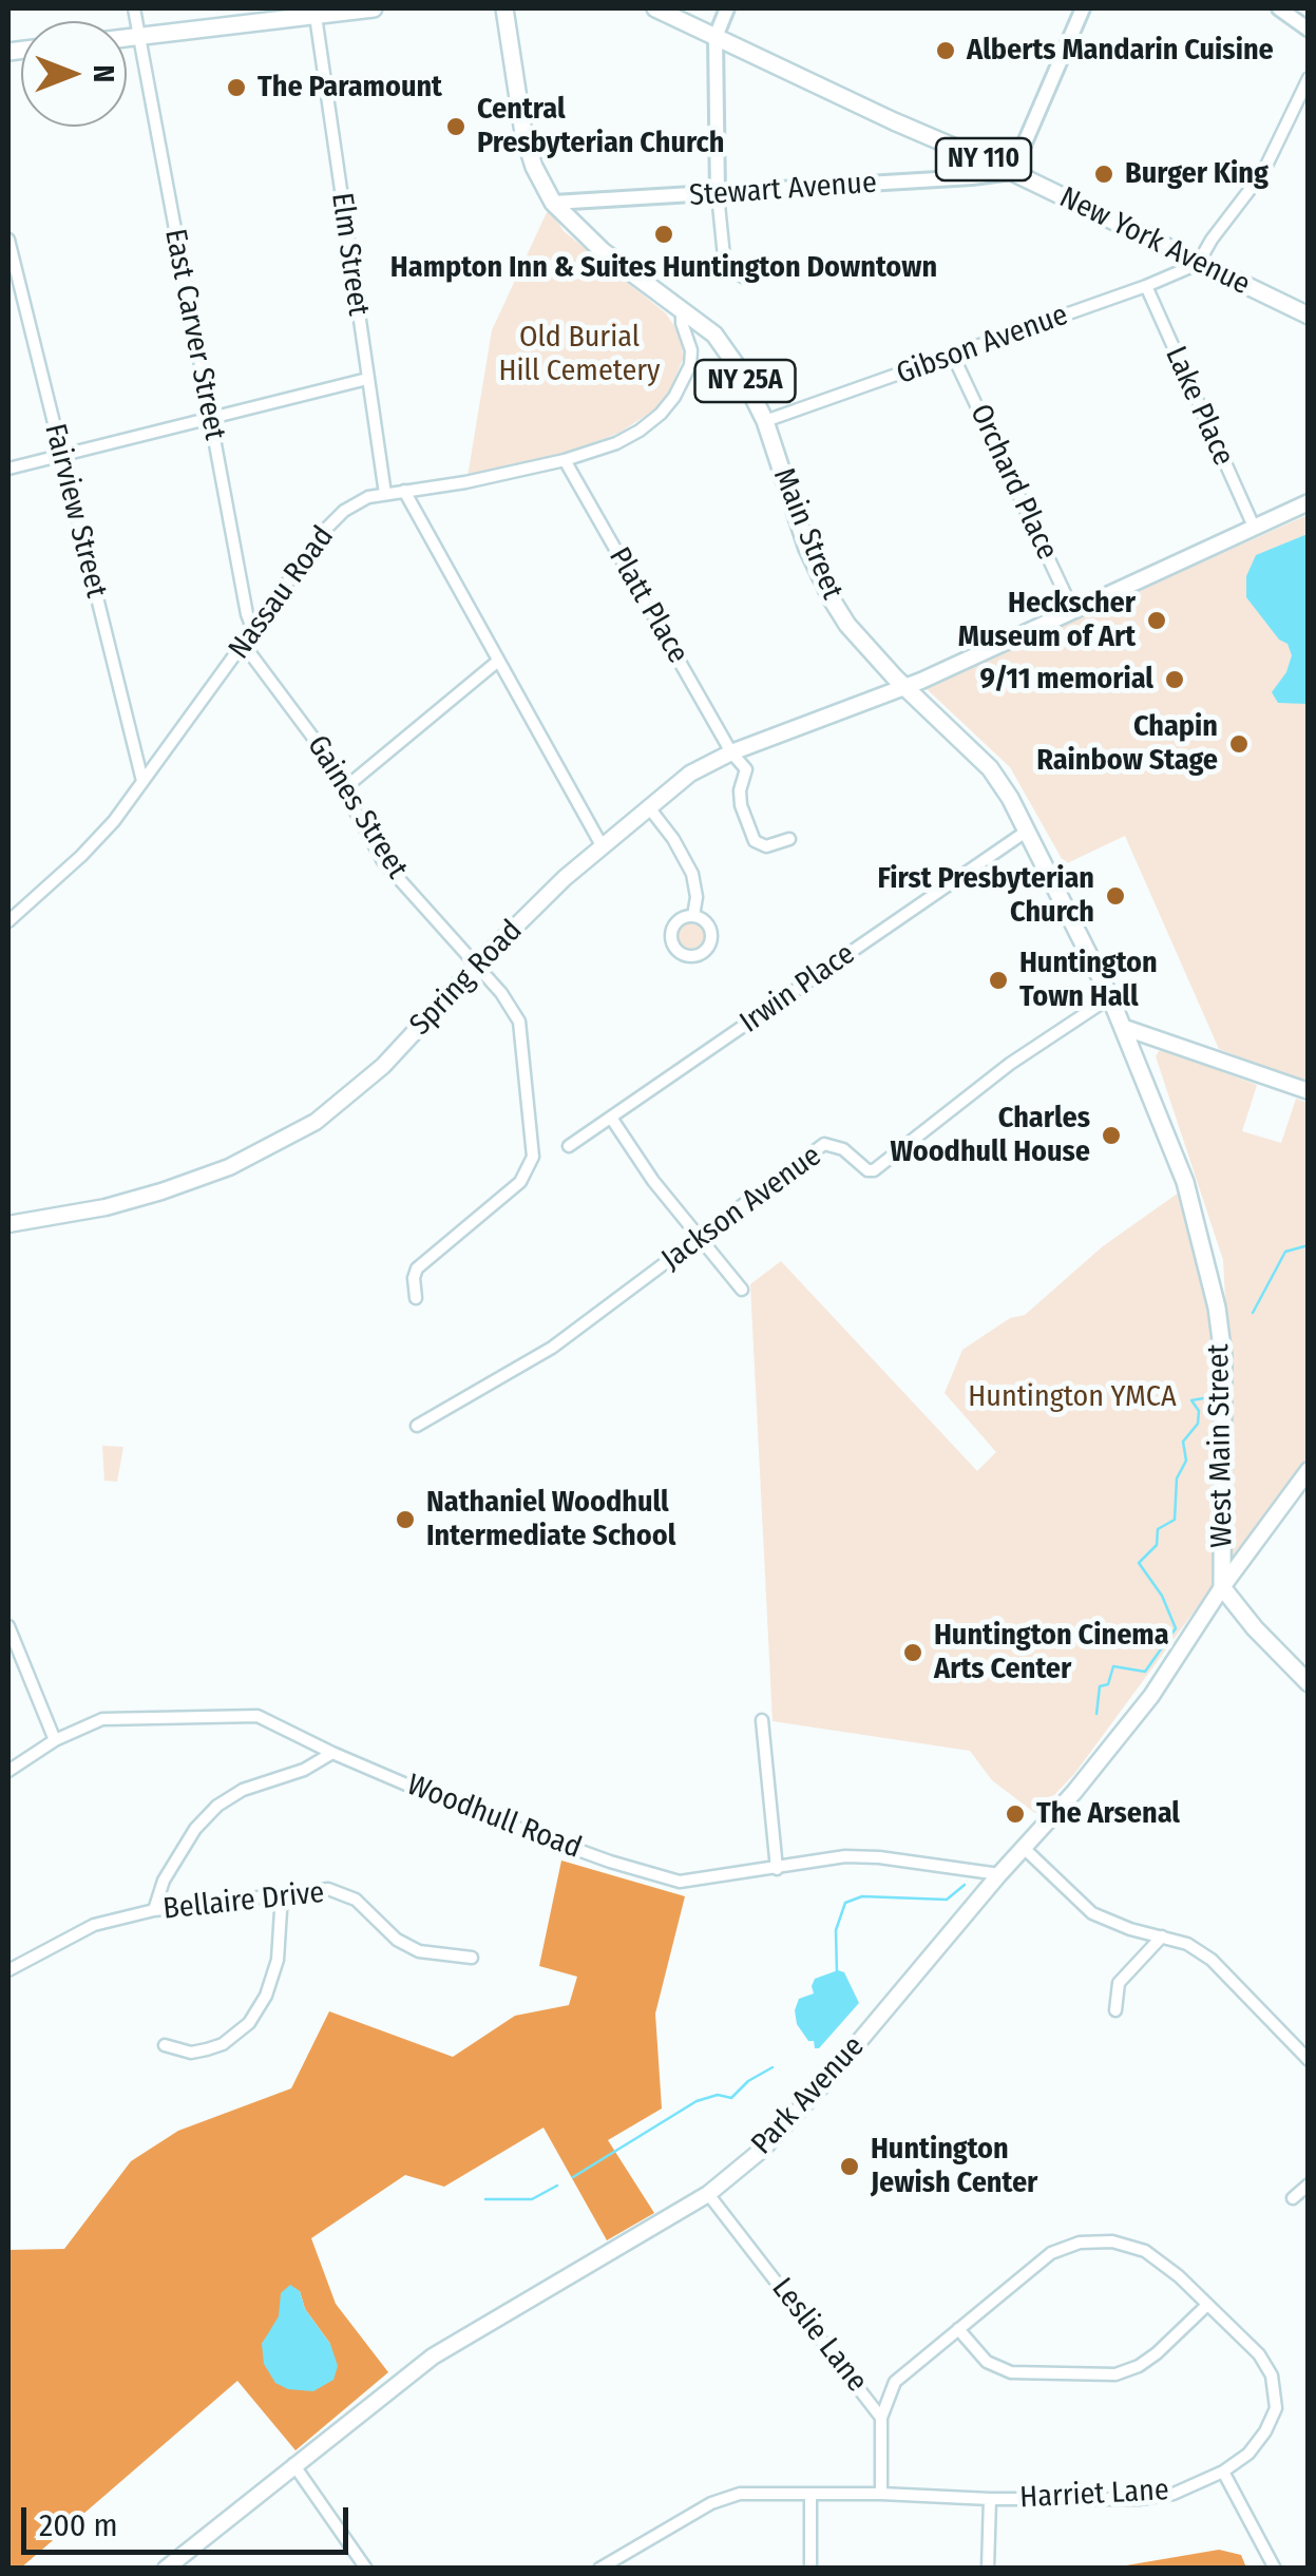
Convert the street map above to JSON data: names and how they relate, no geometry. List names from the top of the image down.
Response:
{
  "streets": {
    "main road": [
      "NY 110",
      "New York Avenue",
      "NY 25A",
      "Main Street",
      "Spring Road",
      "West Main Street",
      "Park Avenue"
    ],
    "street": [
      "Stewart Avenue",
      "Elm Street",
      "East Carver Street",
      "Gibson Avenue",
      "Lake Place",
      "Orchard Place",
      "Fairview Street",
      "Nassau Road",
      "Platt Place",
      "Gaines Street",
      "Irwin Place",
      "Jackson Avenue",
      "Woodhull Road",
      "Bellaire Drive",
      "Leslie Lane",
      "Harriet Lane"
    ]
  },
  "crossings": [
    ["Stewart Avenue", "New York Avenue"],
    ["Stewart Avenue", "Main Street"],
    ["New York Avenue", "Gibson Avenue"],
    ["Elm Street", "Nassau Road"],
    ["East Carver Street", "Nassau Road"],
    ["Gibson Avenue", "Lake Place"],
    ["Gibson Avenue", "Orchard Place"],
    ["Gibson Avenue", "Main Street"],
    ["Lake Place", "Spring Road"],
    ["Orchard Place", "Spring Road"],
    ["Fairview Street", "Nassau Road"],
    ["Main Street", "Nassau Road"],
    ["Main Street", "Spring Road"],
    ["Main Street", "Irwin Place"],
    ["Main Street", "Jackson Avenue"],
    ["Main Street", "West Main Street"],
    ["Nassau Road", "Platt Place"],
    ["Nassau Road", "Gaines Street"],
    ["Platt Place", "Spring Road"],
    ["Gaines Street", "Spring Road"],
    ["West Main Street", "Park Avenue"],
    ["Woodhull Road", "Park Avenue"],
    ["Park Avenue", "Leslie Lane"],
    ["Leslie Lane", "Harriet Lane"]
  ],
  "parks": ["Old Burial Hill Cemetery", "Huntington YMCA"],
  "places": [
    "Alberts Mandarin Cuisine",
    "The Paramount",
    "Central Presbyterian Church",
    "Burger King",
    "Hampton Inn & Suites Huntington Downtown",
    "Heckscher Museum of Art",
    "9/11 memorial",
    "Chapin Rainbow Stage",
    "First Presbyterian Church",
    "Huntington Town Hall",
    "Charles Woodhull House",
    "Nathaniel Woodhull Intermediate School",
    "Huntington Cinema Arts Center",
    "The Arsenal",
    "Huntington Jewish Center"
  ],
  "scale_bar": "200 m",
  "north": "right"
}
